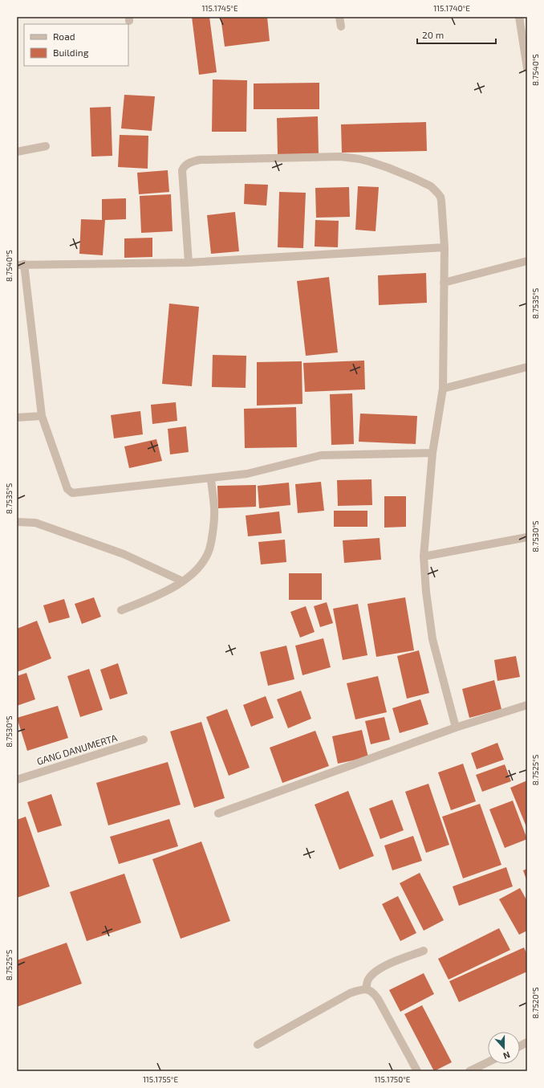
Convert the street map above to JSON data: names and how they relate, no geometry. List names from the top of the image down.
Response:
{
  "streets": {
    "street": ["GANG DANUMERTA"]
  },
  "legend": ["Road", "Building"],
  "scale_bar": "20 m",
  "north": "bottom",
  "coordinates": [
    "115.1745°E",
    "115.1740°E",
    "8.7540°S",
    "8.7535°S",
    "8.7530°S",
    "8.7525°S",
    "8.7520°S",
    "115.1755°E",
    "115.1750°E"
  ]
}
